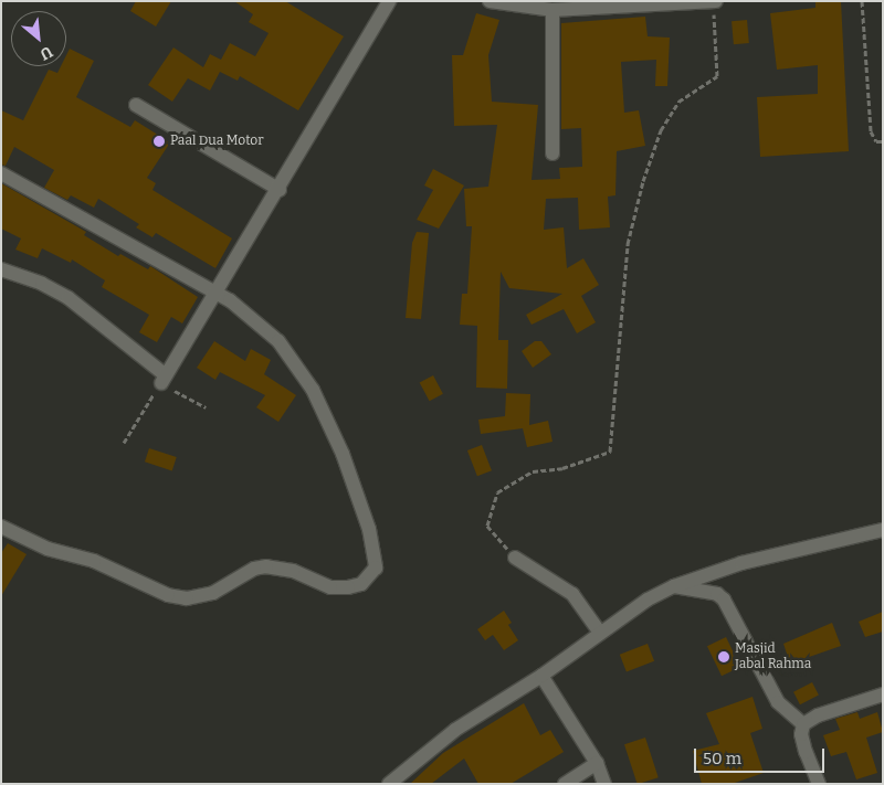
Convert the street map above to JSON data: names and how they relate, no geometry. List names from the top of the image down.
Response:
{
  "places": ["Paal Dua Motor", "Masjid Jabal Rahma"],
  "scale_bar": "50 m",
  "north": "bottom right"
}
